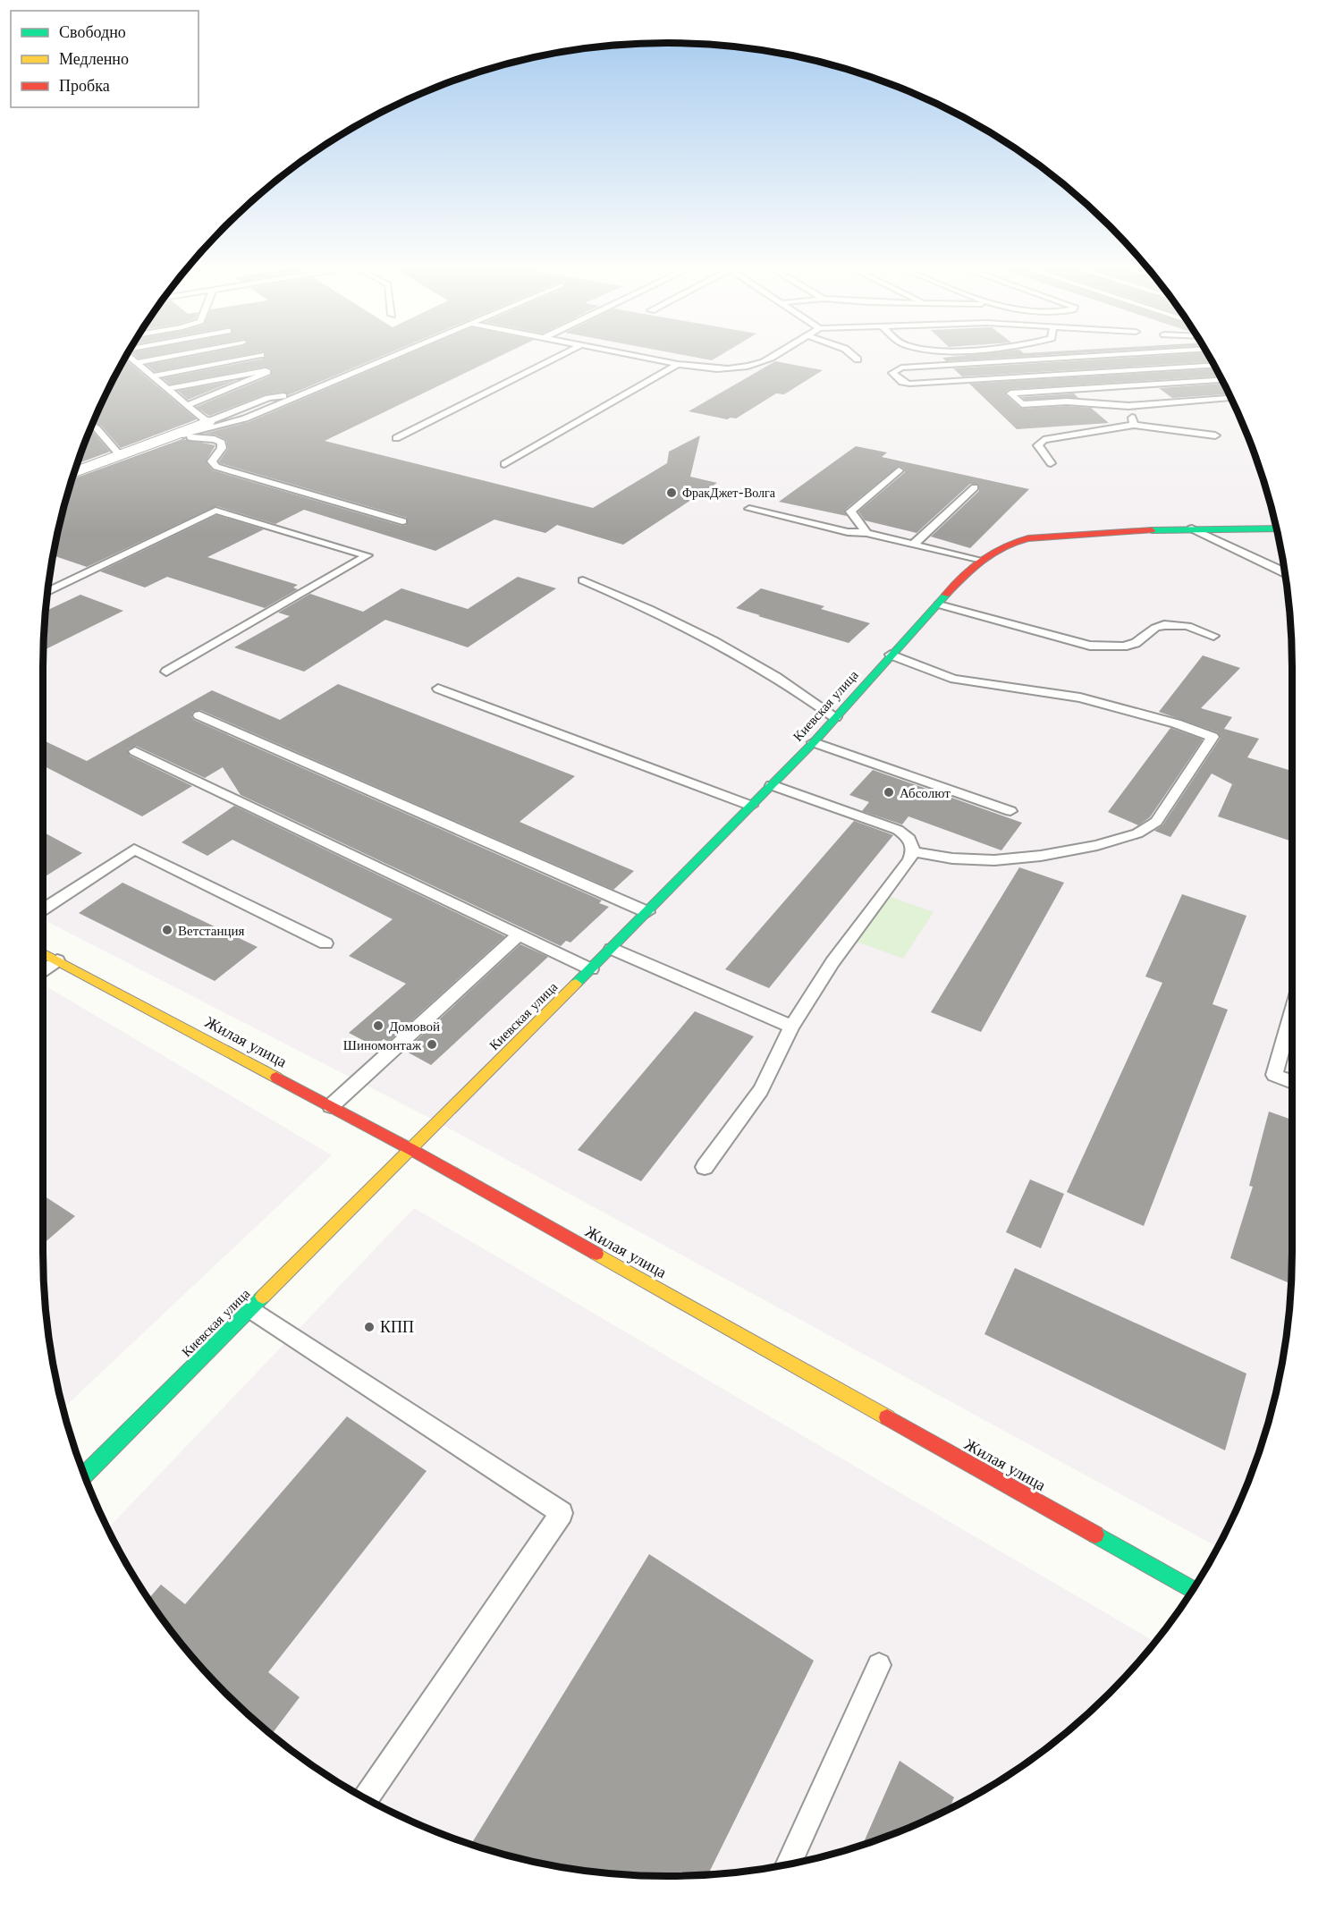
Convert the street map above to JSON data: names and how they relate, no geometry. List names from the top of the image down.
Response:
{
  "streets": {
    "street": ["Киевская улица", "Жилая улица"]
  },
  "crossings": [
    ["Киевская улица", "Жилая улица"]
  ],
  "places": [
    "ФракДжет-Волга",
    "Абсолют",
    "Ветстанция",
    "Домовой",
    "Шиномонтаж",
    "КПП"
  ],
  "legend": ["Свободно", "Медленно", "Пробка"]
}
